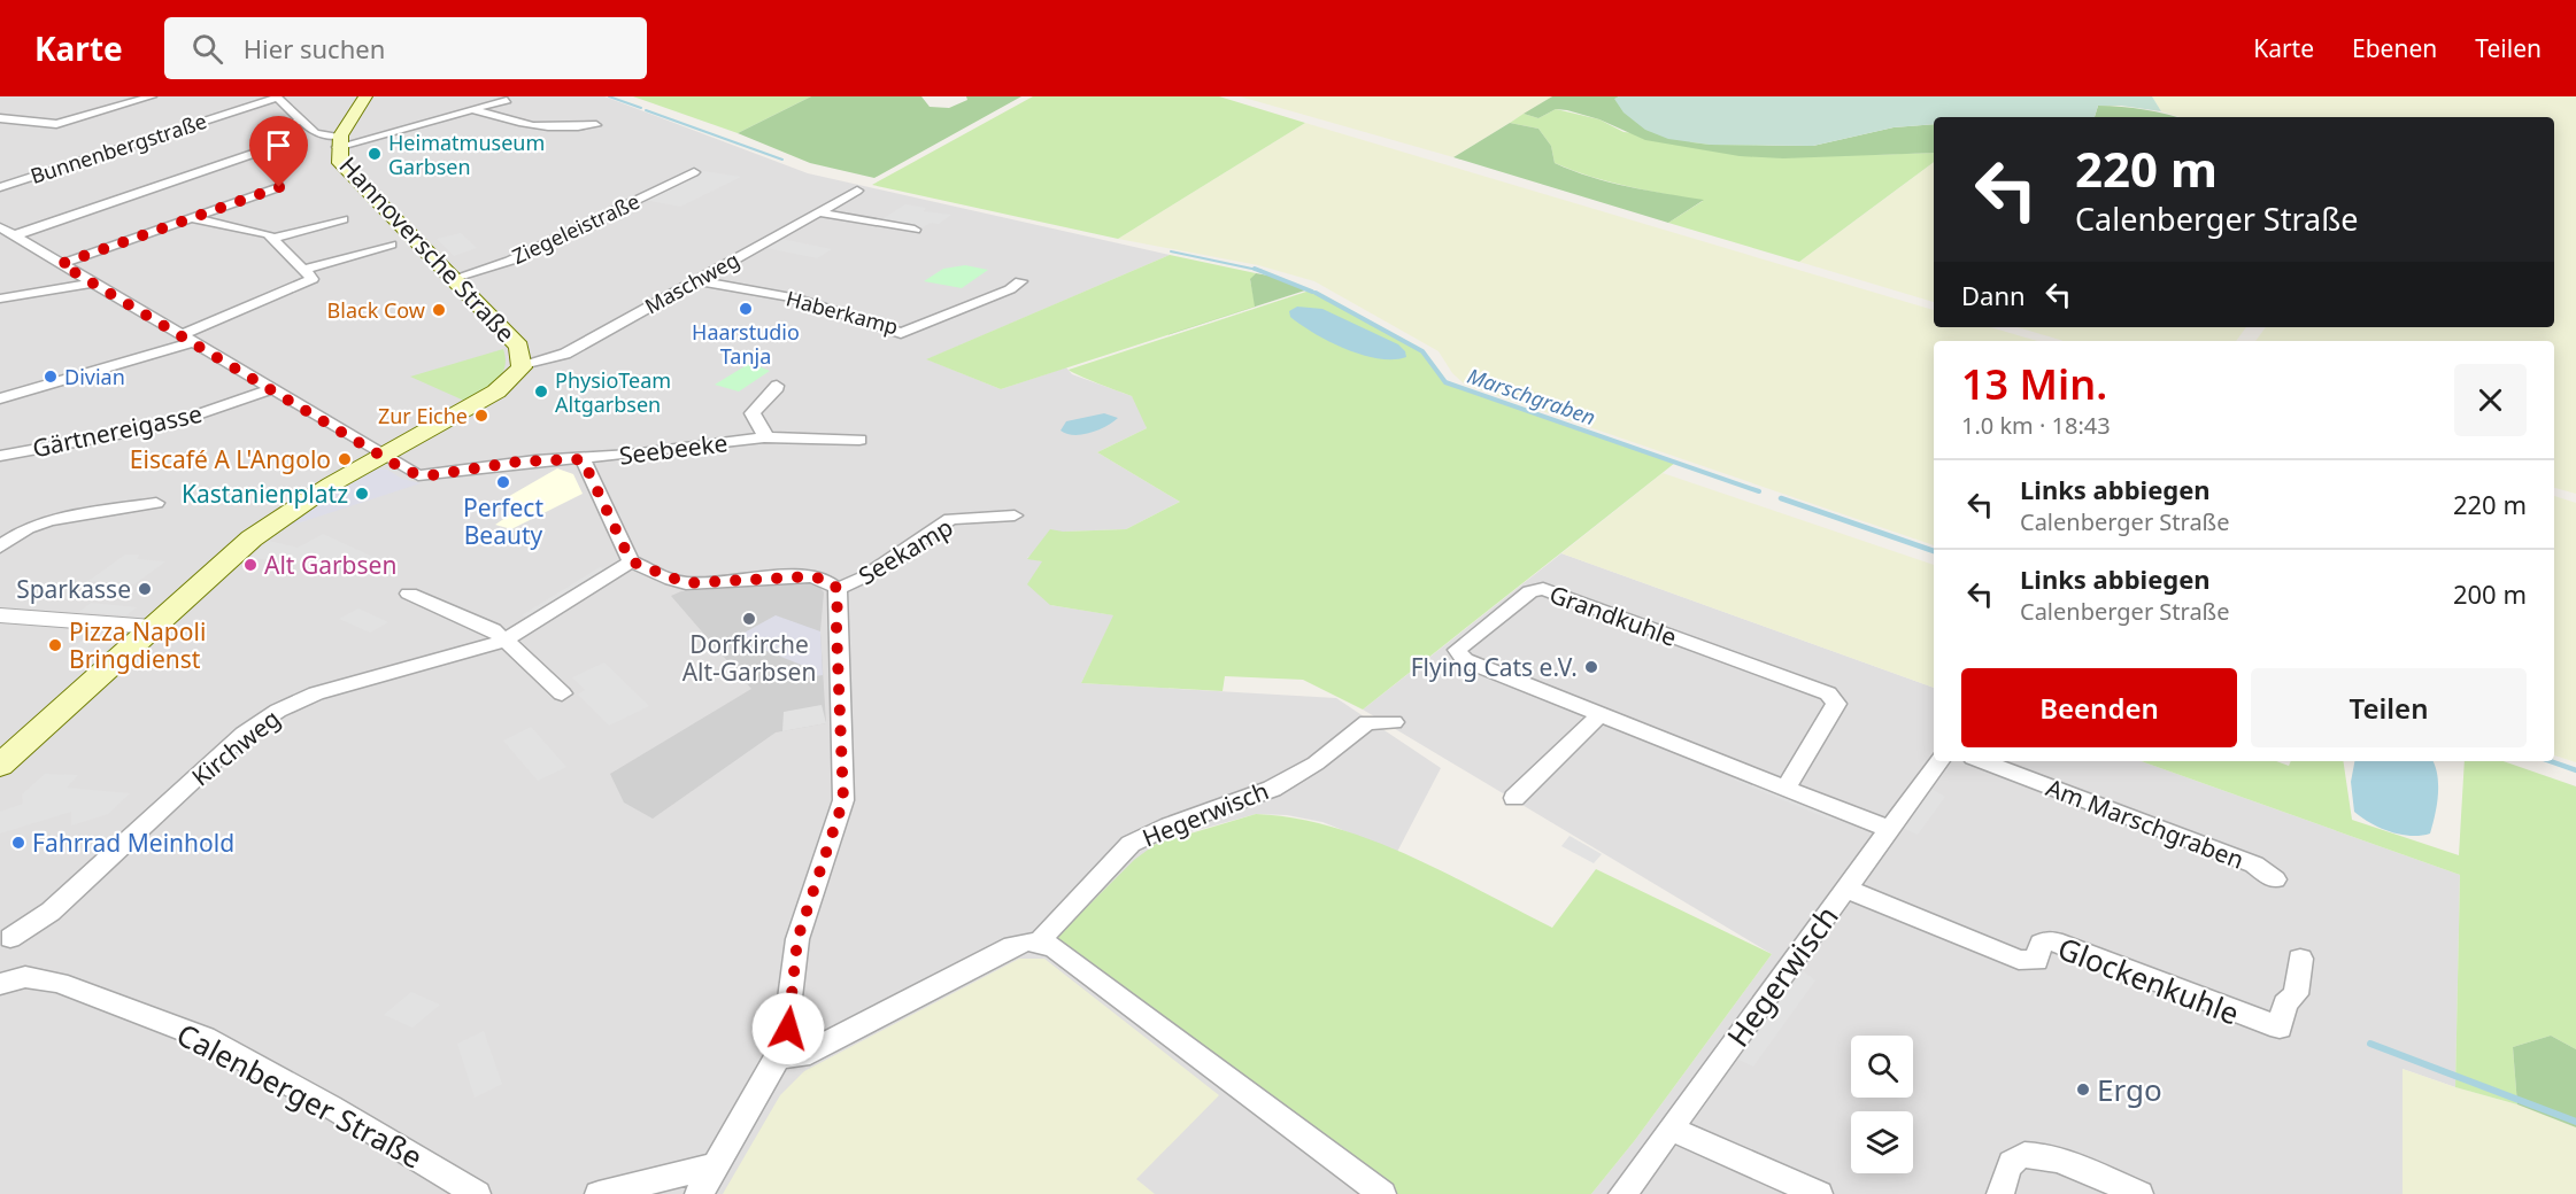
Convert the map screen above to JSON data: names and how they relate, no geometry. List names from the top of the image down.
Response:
{
  "streets": {
    "main road": ["Hannoversche Straße"],
    "street": [
      "Bunnenbergstraße",
      "Ziegeleistraße",
      "Maschweg",
      "Haberkamp",
      "Gärtnereigasse",
      "Seebeeke",
      "Seekamp",
      "Grandkuhle",
      "Kirchweg",
      "Hegerwisch",
      "Am Marschgraben",
      "Glockenkuhle",
      "Calenberger Straße"
    ]
  },
  "crossings": [
    ["Ziegeleistraße", "Hannoversche Straße"],
    ["Hannoversche Straße", "Maschweg"],
    ["Maschweg", "Haberkamp"],
    ["Grandkuhle", "Hegerwisch"],
    ["Hegerwisch", "Glockenkuhle"]
  ],
  "water": ["Marschgraben"],
  "places": [
    "Heimatmuseum Garbsen",
    "Haarstudio Tanja",
    "Black Cow",
    "Divian",
    "PhysioTeam Altgarbsen",
    "Zur Eiche",
    "Eiscafé A L'Angolo",
    "Perfect Beauty",
    "Kastanienplatz",
    "Alt Garbsen",
    "Sparkasse",
    "Dorfkirche Alt-Garbsen",
    "Pizza Napoli Bringdienst",
    "Flying Cats e.V.",
    "Fahrrad Meinhold",
    "Ergo"
  ],
  "page": {
    "header": "Karte",
    "search": "Hier suchen",
    "nav": ["Karte", "Ebenen", "Teilen"],
    "turn": ["220 m", "Calenberger Straße"],
    "then": "Dann",
    "heading": ["13 Min.", "1.0 km · 18:43"],
    "list": [
      {
        "name": "Links abbiegen",
        "note": "Calenberger Straße",
        "value": "220 m"
      },
      {
        "name": "Links abbiegen",
        "note": "Calenberger Straße",
        "value": "200 m"
      }
    ],
    "buttons": ["Beenden", "Teilen"]
  }
}
